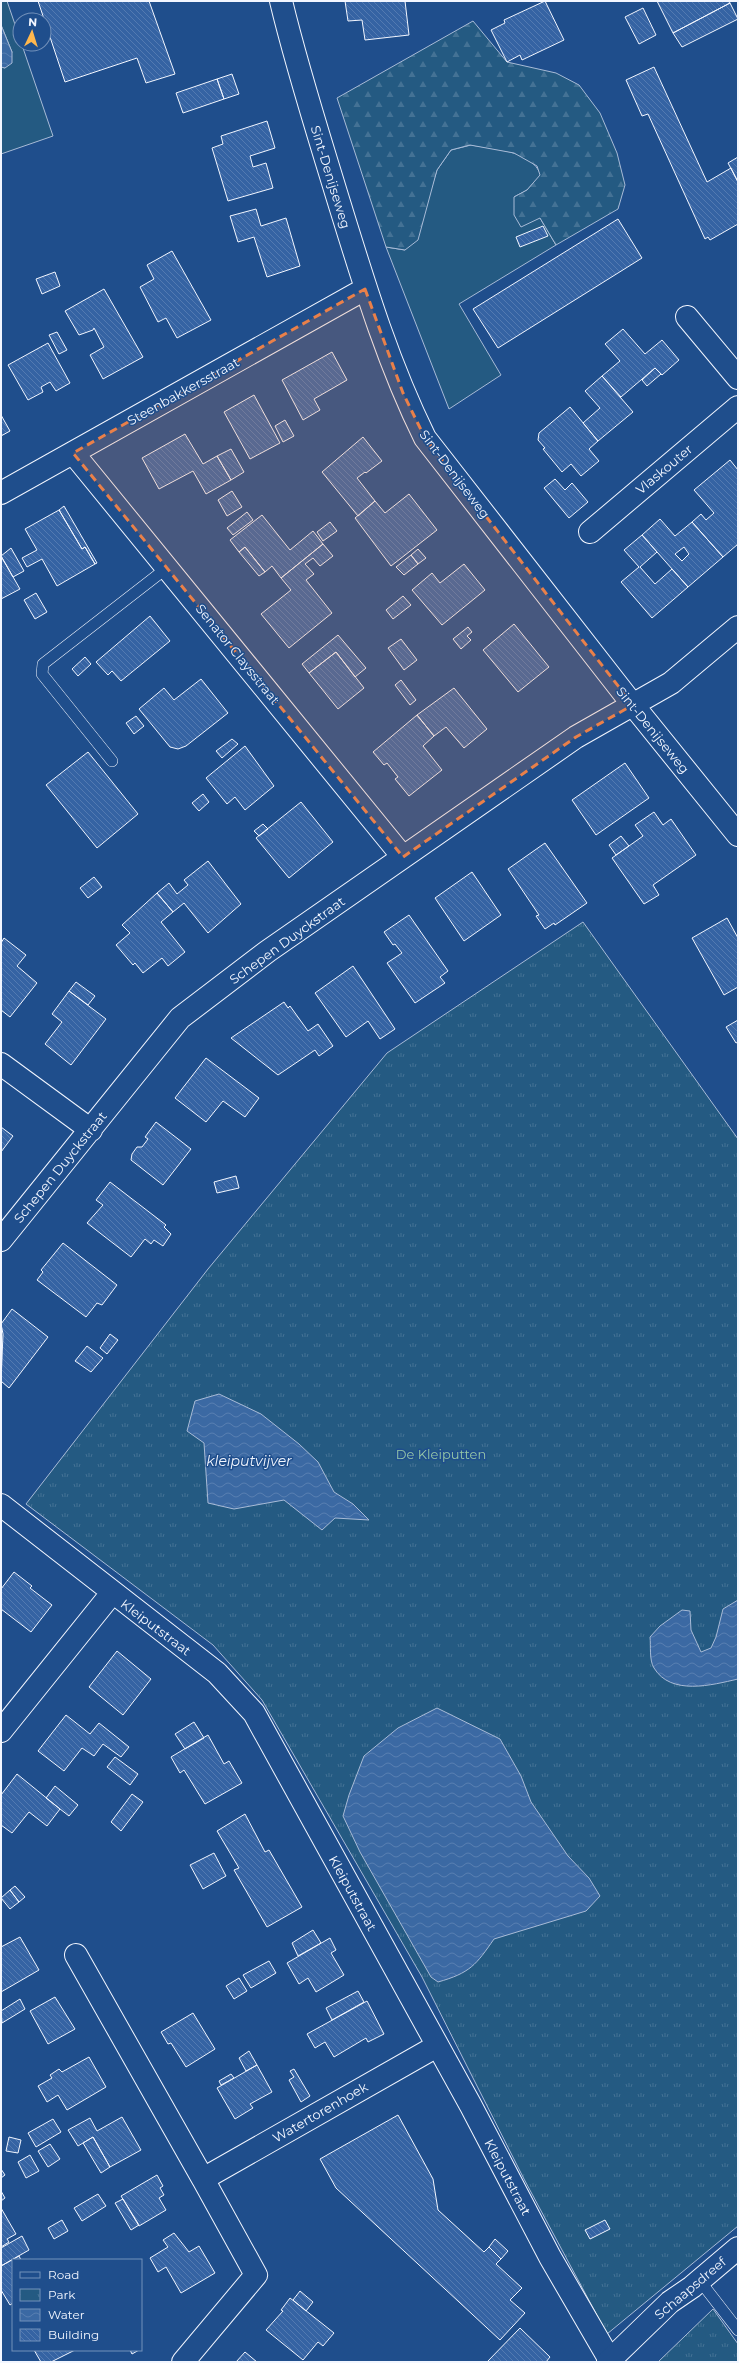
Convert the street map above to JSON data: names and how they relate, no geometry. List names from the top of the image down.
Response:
{
  "streets": {
    "street": [
      "Sint-Denijseweg",
      "Steenbakkersstraat",
      "Vlaskouter",
      "Senator Claysstraat",
      "Schepen Duyckstraat",
      "Kleiputstraat",
      "Watertorenhoek",
      "Schaapsdreef"
    ]
  },
  "crossings": [
    ["Sint-Denijseweg", "Steenbakkersstraat"],
    ["Sint-Denijseweg", "Schepen Duyckstraat"],
    ["Steenbakkersstraat", "Senator Claysstraat"],
    ["Senator Claysstraat", "Schepen Duyckstraat"],
    ["Kleiputstraat", "Watertorenhoek"],
    ["Kleiputstraat", "Schaapsdreef"]
  ],
  "water": ["kleiputvijver"],
  "parks": ["De Kleiputten"],
  "legend": [
    "Road",
    "Park",
    "Water",
    "Building"
  ],
  "north": "top"
}
